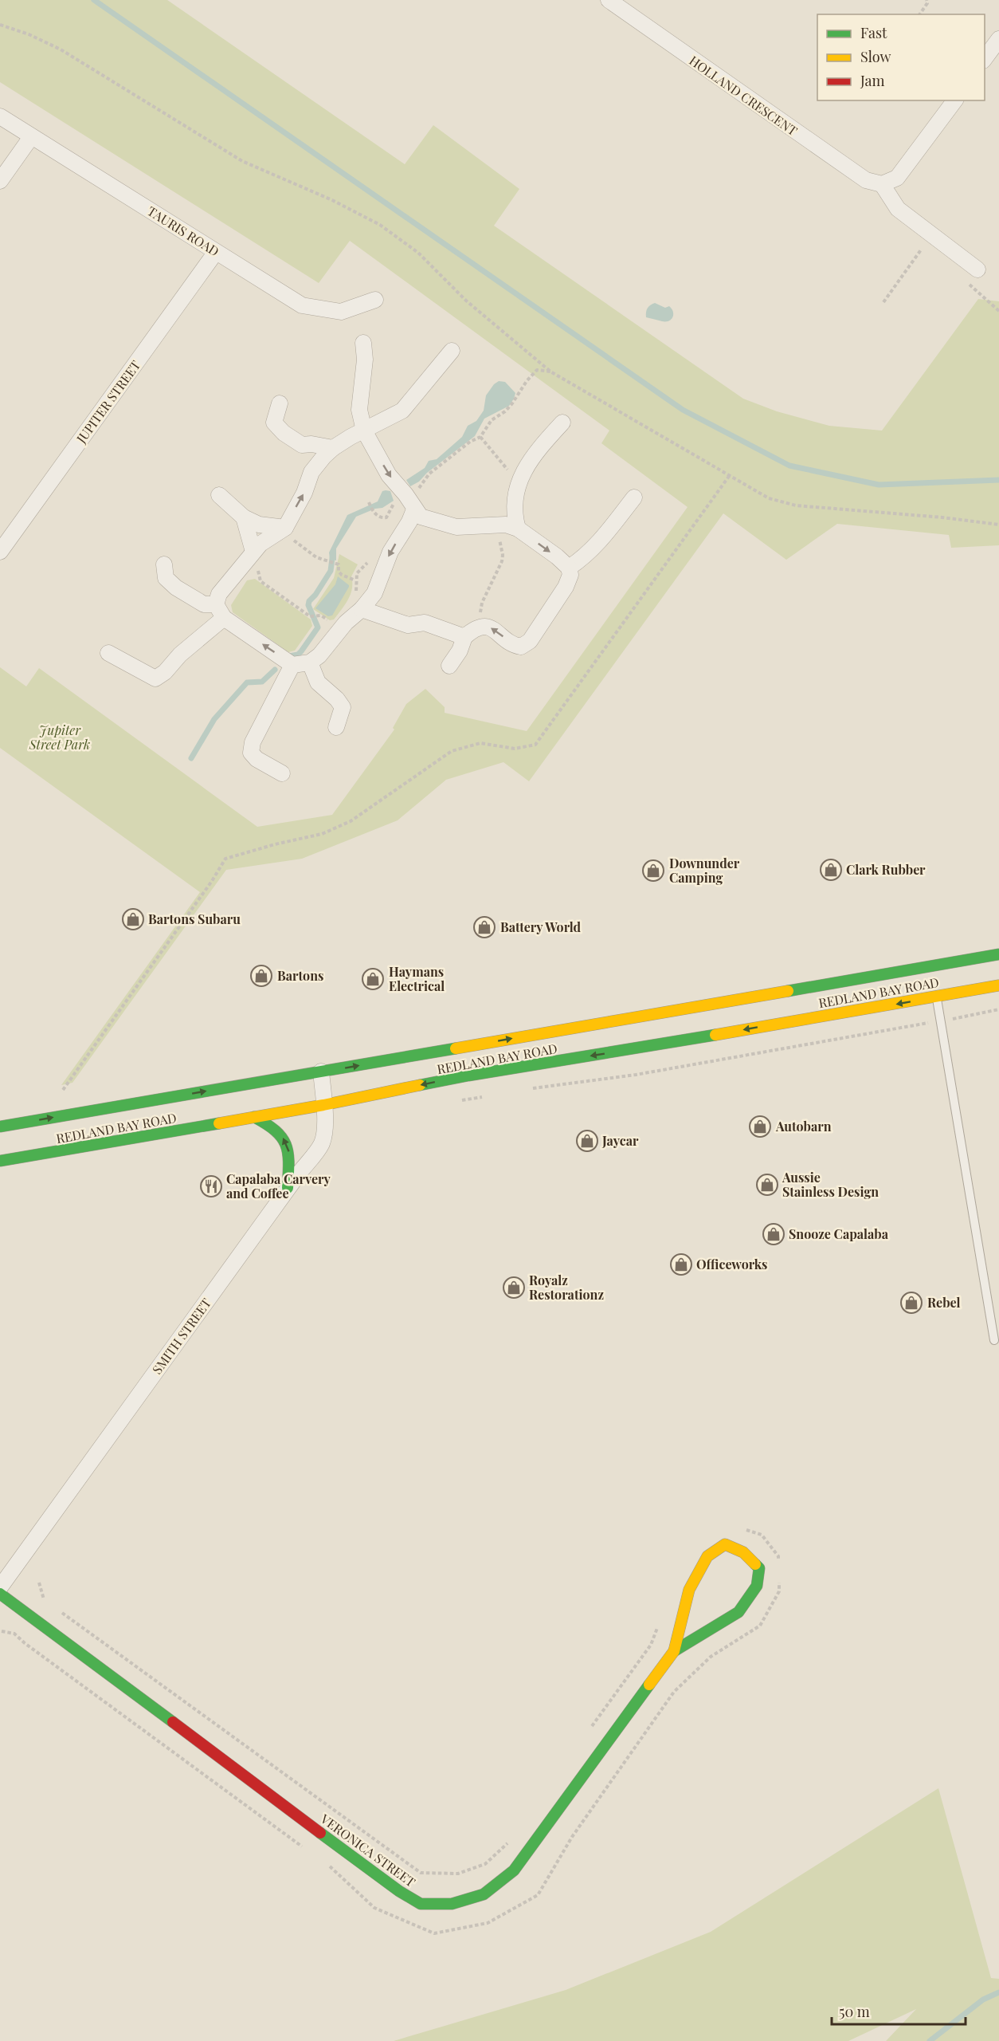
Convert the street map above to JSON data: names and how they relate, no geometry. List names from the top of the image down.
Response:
{
  "streets": {
    "main road": ["REDLAND BAY ROAD", "VERONICA STREET"],
    "street": [
      "HOLLAND CRESCENT",
      "TAURIS ROAD",
      "JUPITER STREET",
      "SMITH STREET"
    ]
  },
  "crossings": [
    ["TAURIS ROAD", "JUPITER STREET"],
    ["REDLAND BAY ROAD", "SMITH STREET"]
  ],
  "parks": ["Jupiter Street Park"],
  "places": {
    "shop": [
      "Clark Rubber",
      "Downunder Camping",
      "Bartons Subaru",
      "Battery World",
      "Bartons",
      "Haymans Electrical",
      "Autobarn",
      "Jaycar",
      "Aussie Stainless Design",
      "Snooze Capalaba",
      "Officeworks",
      "Royalz Restorationz",
      "Rebel"
    ],
    "restaurant": ["Capalaba Carvery and Coffee"]
  },
  "legend": ["Fast", "Slow", "Jam"],
  "scale_bar": "50 m"
}
